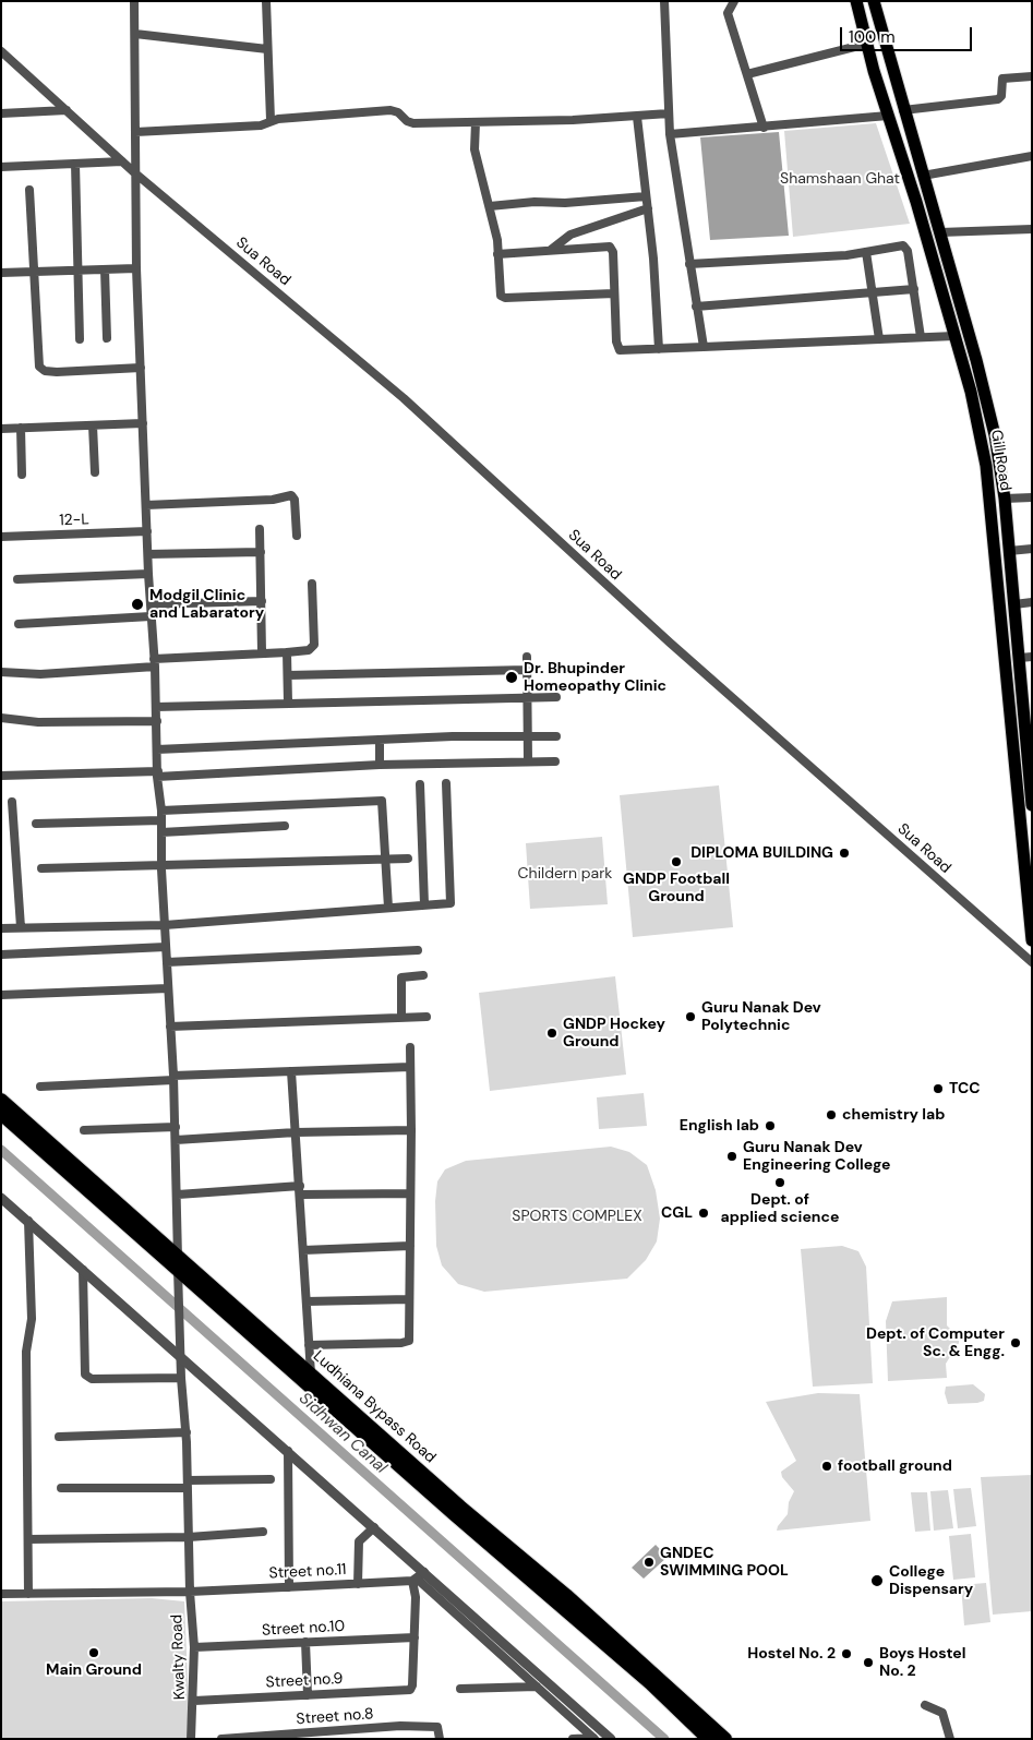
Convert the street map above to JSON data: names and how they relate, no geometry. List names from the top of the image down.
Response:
{
  "streets": {
    "highway": ["Ludhiana Bypass Road"],
    "main road": ["Gill Road"],
    "street": [
      "Sua Road",
      "12-L",
      "Street no.11",
      "Street no.10",
      "Kwalty Road",
      "Street no.9",
      "Street no.8"
    ]
  },
  "crossings": [
    ["Sua Road", "Kwalty Road"],
    ["12-L", "Kwalty Road"],
    ["Ludhiana Bypass Road", "Kwalty Road"],
    ["Street no.11", "Kwalty Road"],
    ["Street no.10", "Kwalty Road"],
    ["Street no.10", "Street no.9"],
    ["Kwalty Road", "Street no.9"]
  ],
  "water": ["Sidhwan Canal"],
  "parks": ["Shamshaan Ghat", "Childern park", "SPORTS COMPLEX"],
  "places": [
    "Modgil Clinic and Labaratory",
    "Dr. Bhupinder Homeopathy Clinic",
    "DIPLOMA BUILDING",
    "GNDP Football Ground",
    "Guru Nanak Dev Polytechnic",
    "GNDP Hockey Ground",
    "TCC",
    "chemistry lab",
    "English lab",
    "Guru Nanak Dev Engineering College",
    "Dept. of applied science",
    "CGL",
    "Dept. of Computer Sc. & Engg.",
    "football ground",
    "GNDEC SWIMMING POOL",
    "College Dispensary",
    "Main Ground",
    "Hostel No. 2",
    "Boys Hostel No. 2"
  ],
  "scale_bar": "100 m"
}
